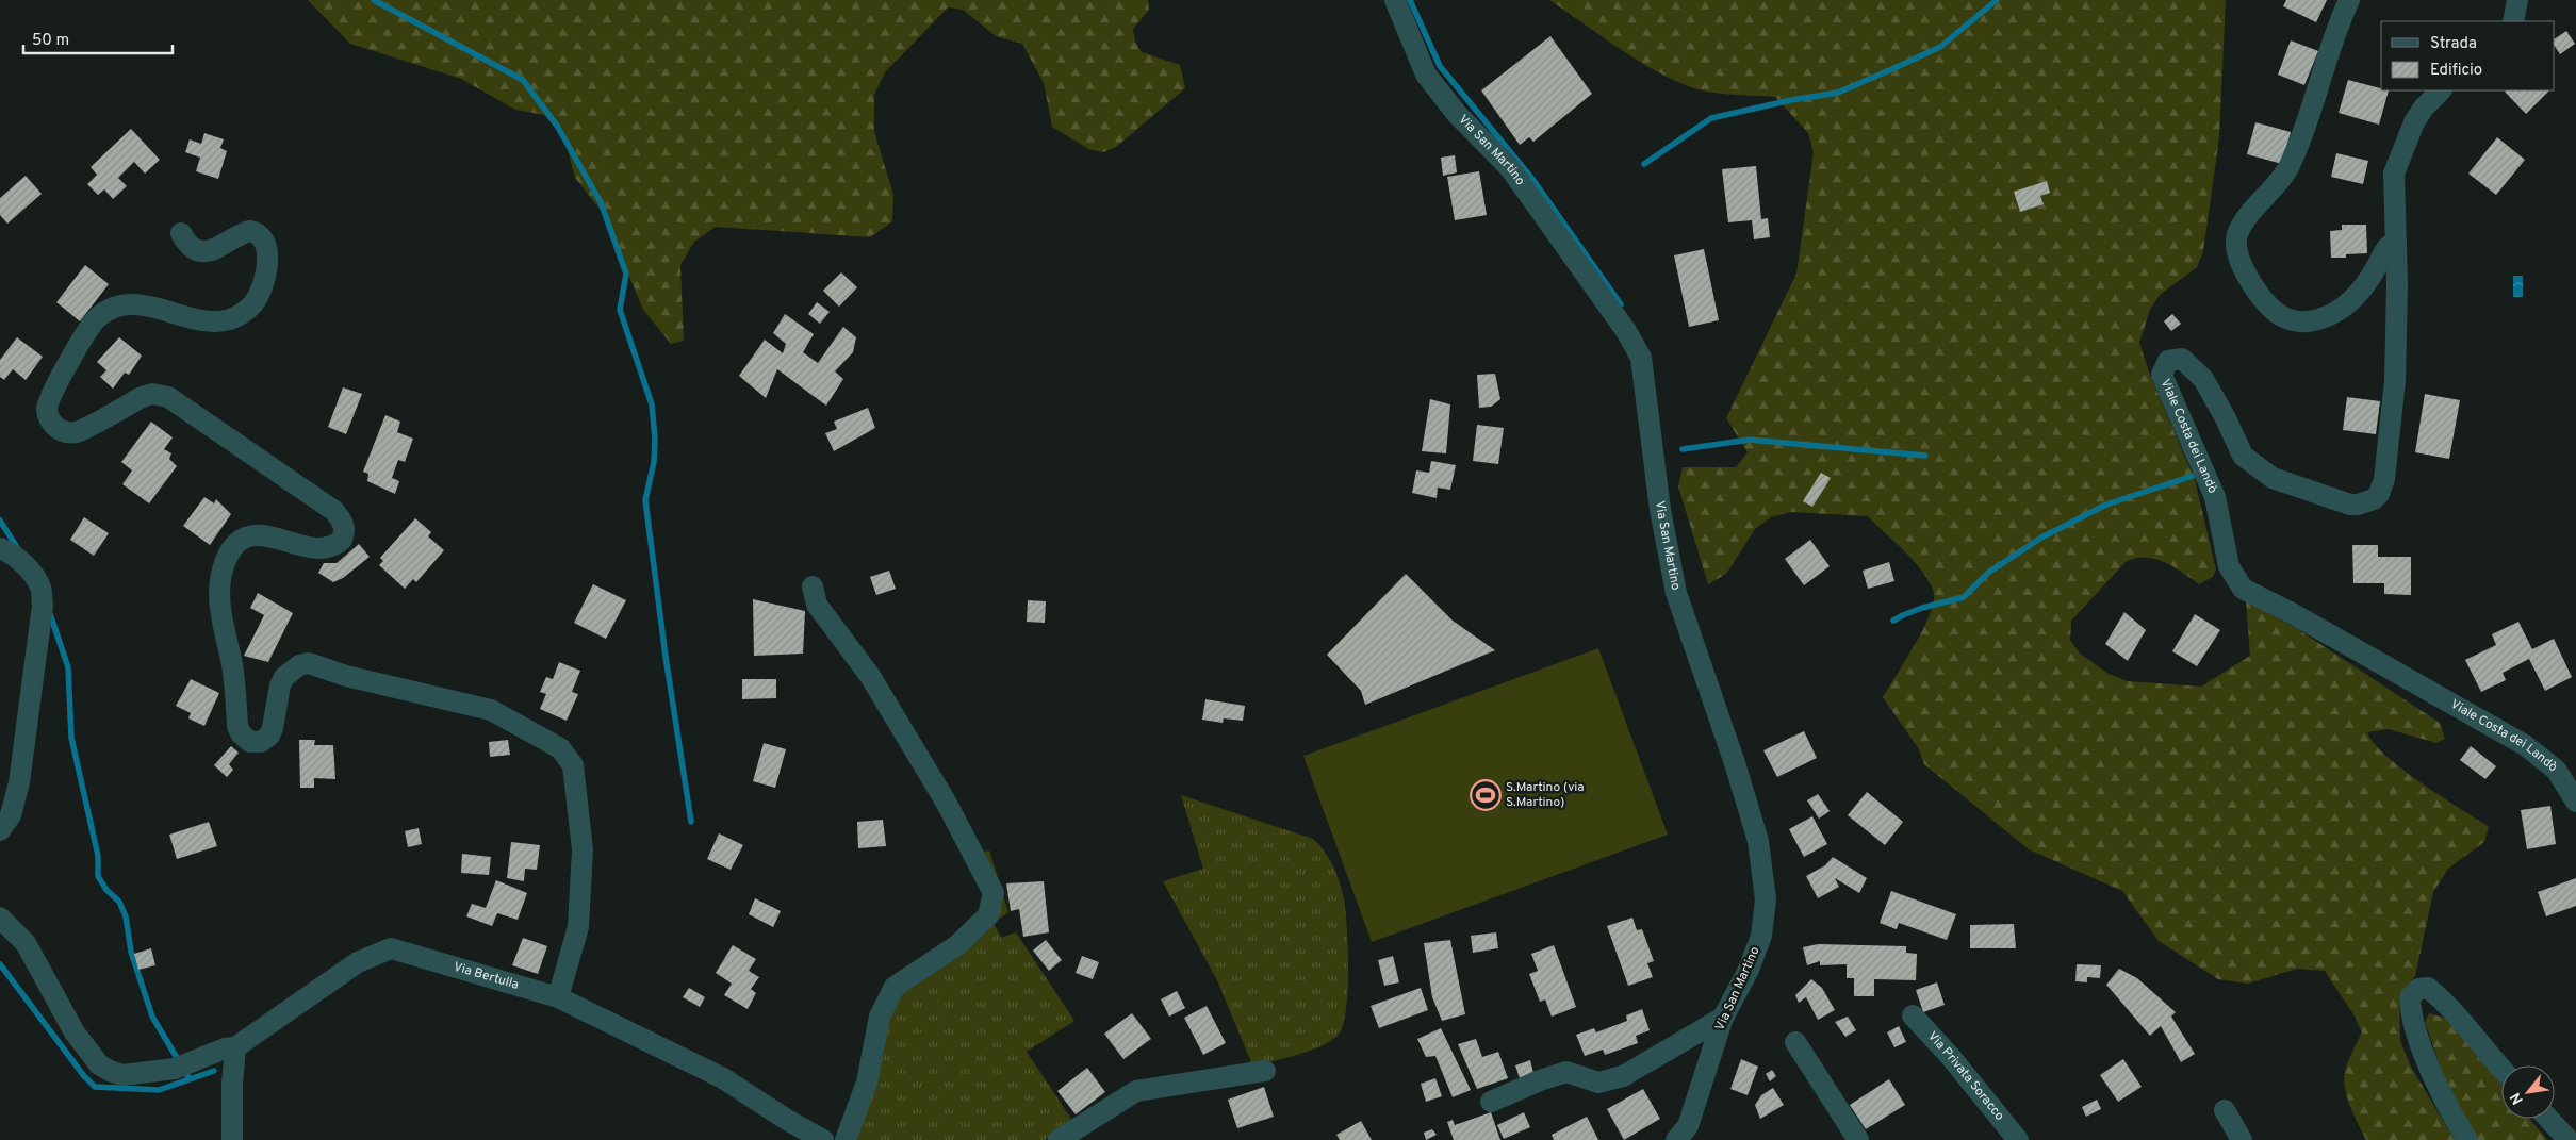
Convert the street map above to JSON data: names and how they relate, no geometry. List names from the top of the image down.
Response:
{
  "streets": {
    "street": [
      "Via San Martino",
      "Viale Costa dei Landò",
      "Via Bertulla",
      "Via Privata Soracco"
    ]
  },
  "places": {
    "sports": ["S.Martino (via S.Martino)"]
  },
  "legend": ["Strada", "Edificio"],
  "scale_bar": "50 m",
  "north": "bottom left"
}
